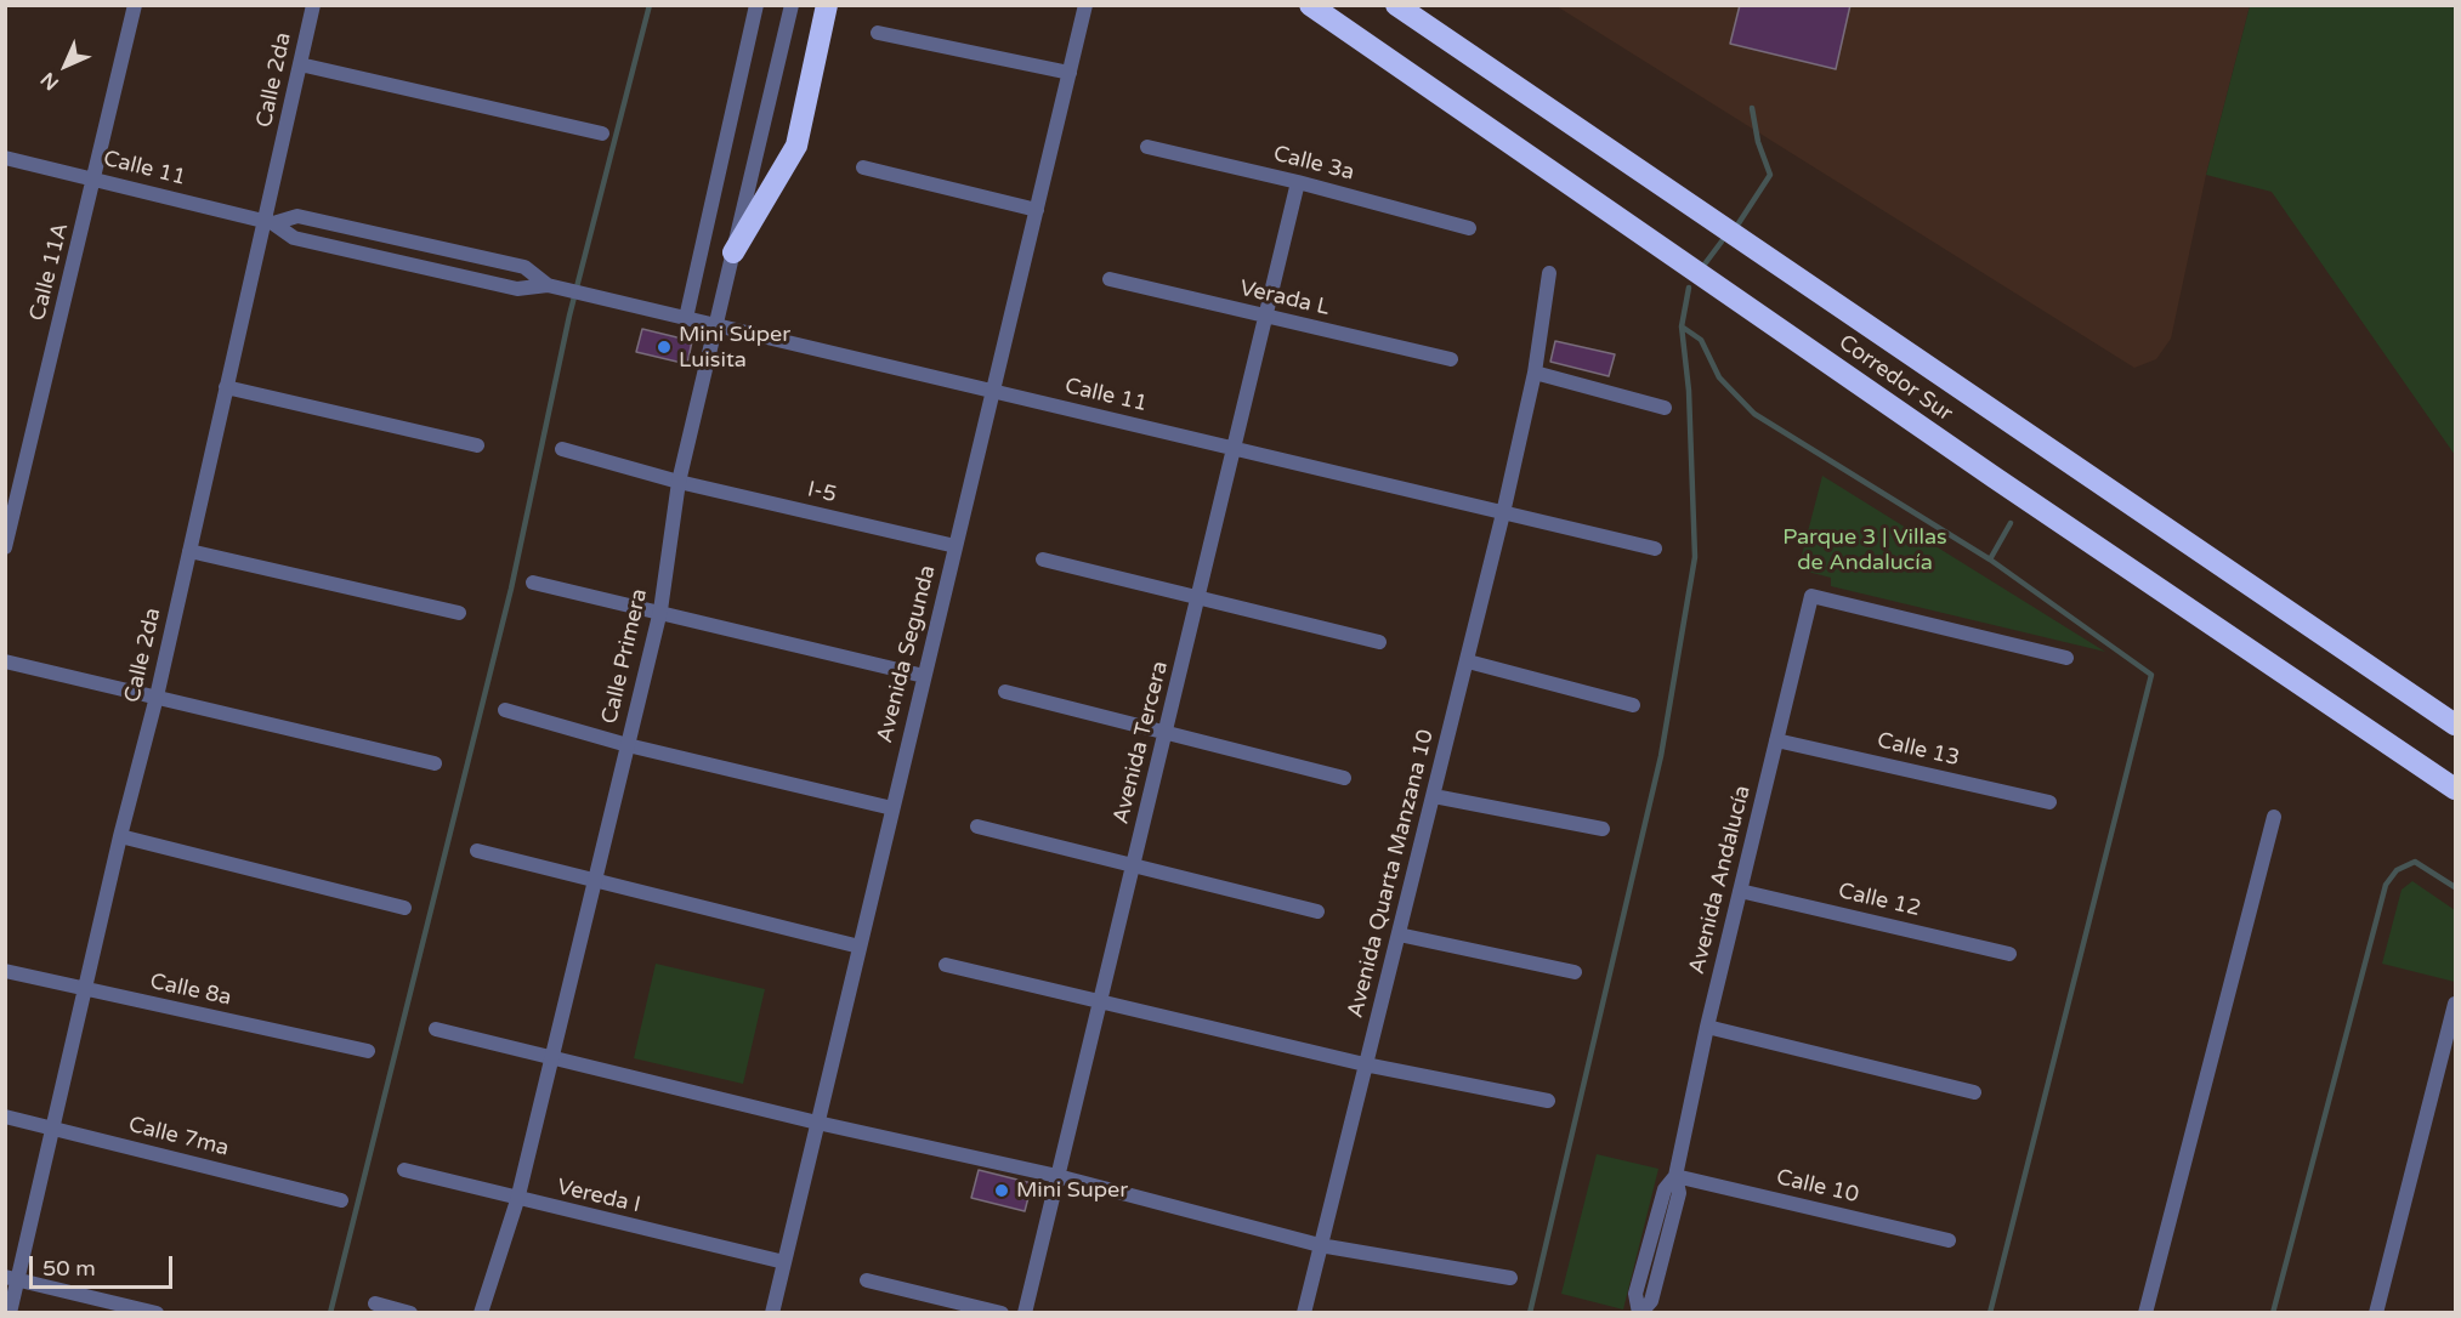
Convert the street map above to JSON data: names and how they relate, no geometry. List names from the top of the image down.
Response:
{
  "streets": {
    "highway": ["Corredor Sur"],
    "street": [
      "Calle 2da",
      "Calle 3a",
      "Calle 11",
      "Calle 11A",
      "Verada L",
      "I-5",
      "Avenida Segunda",
      "Calle Primera",
      "Avenida Tercera",
      "Calle 13",
      "Avenida Quarta Manzana 10",
      "Avenida Andalucía",
      "Calle 12",
      "Calle 8a",
      "Calle 7ma",
      "Calle 10",
      "Vereda I"
    ]
  },
  "crossings": [
    ["Calle 2da", "Calle 11"],
    ["Calle 2da", "Calle 8a"],
    ["Calle 2da", "Calle 7ma"],
    ["Calle 3a", "Avenida Tercera"],
    ["Calle 11", "Calle 11A"],
    ["Calle 11", "Avenida Segunda"],
    ["Calle 11", "Calle Primera"],
    ["Calle 11", "Avenida Tercera"],
    ["Calle 11", "Avenida Quarta Manzana 10"],
    ["Verada L", "Avenida Tercera"],
    ["I-5", "Avenida Segunda"],
    ["I-5", "Calle Primera"],
    ["Avenida Segunda", "Vereda I"],
    ["Calle Primera", "Vereda I"],
    ["Calle 13", "Avenida Andalucía"],
    ["Avenida Andalucía", "Calle 12"],
    ["Avenida Andalucía", "Calle 10"]
  ],
  "parks": ["Parque 3 | Villas de Andalucía"],
  "places": ["Mini Súper Luisita", "Mini Super"],
  "scale_bar": "50 m",
  "north": "bottom left"
}
